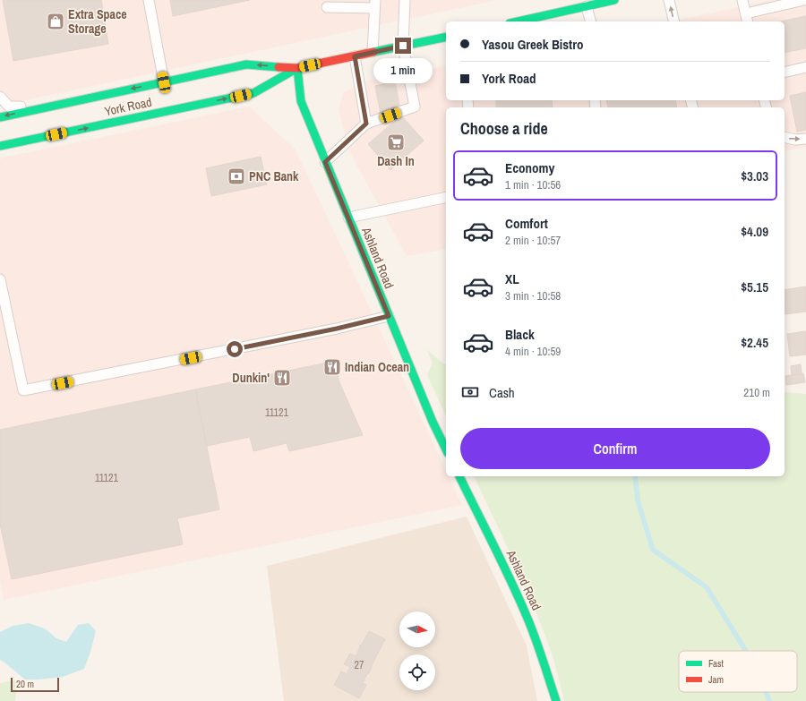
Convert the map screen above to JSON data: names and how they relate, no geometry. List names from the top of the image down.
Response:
{
  "streets": {
    "main road": ["York Road", "Ashland Road"]
  },
  "crossings": [
    ["York Road", "Ashland Road"]
  ],
  "places": {
    "shop": ["Extra Space Storage"],
    "supermarket": ["Dash In"],
    "bank": ["PNC Bank"],
    "restaurant": ["Indian Ocean", "Dunkin'"]
  },
  "house_numbers": ["11121", "11121", "27"],
  "legend": ["Fast", "Jam"],
  "scale_bar": "20 m",
  "north": "right",
  "page": {
    "banner": ["Yasou Greek Bistro", "York Road"],
    "bubble": "1 min",
    "heading": "Choose a ride",
    "list": [
      {
        "name": "Economy",
        "note": "1 min · 10:56",
        "value": "$3.03"
      },
      {
        "name": "Comfort",
        "note": "2 min · 10:57",
        "value": "$4.09"
      },
      {
        "name": "XL",
        "note": "3 min · 10:58",
        "value": "$5.15"
      },
      {
        "name": "Black",
        "note": "4 min · 10:59",
        "value": "$2.45"
      }
    ],
    "pay": ["Cash", "210 m"],
    "buttons": "Confirm",
    "scale": "20 m"
  }
}
